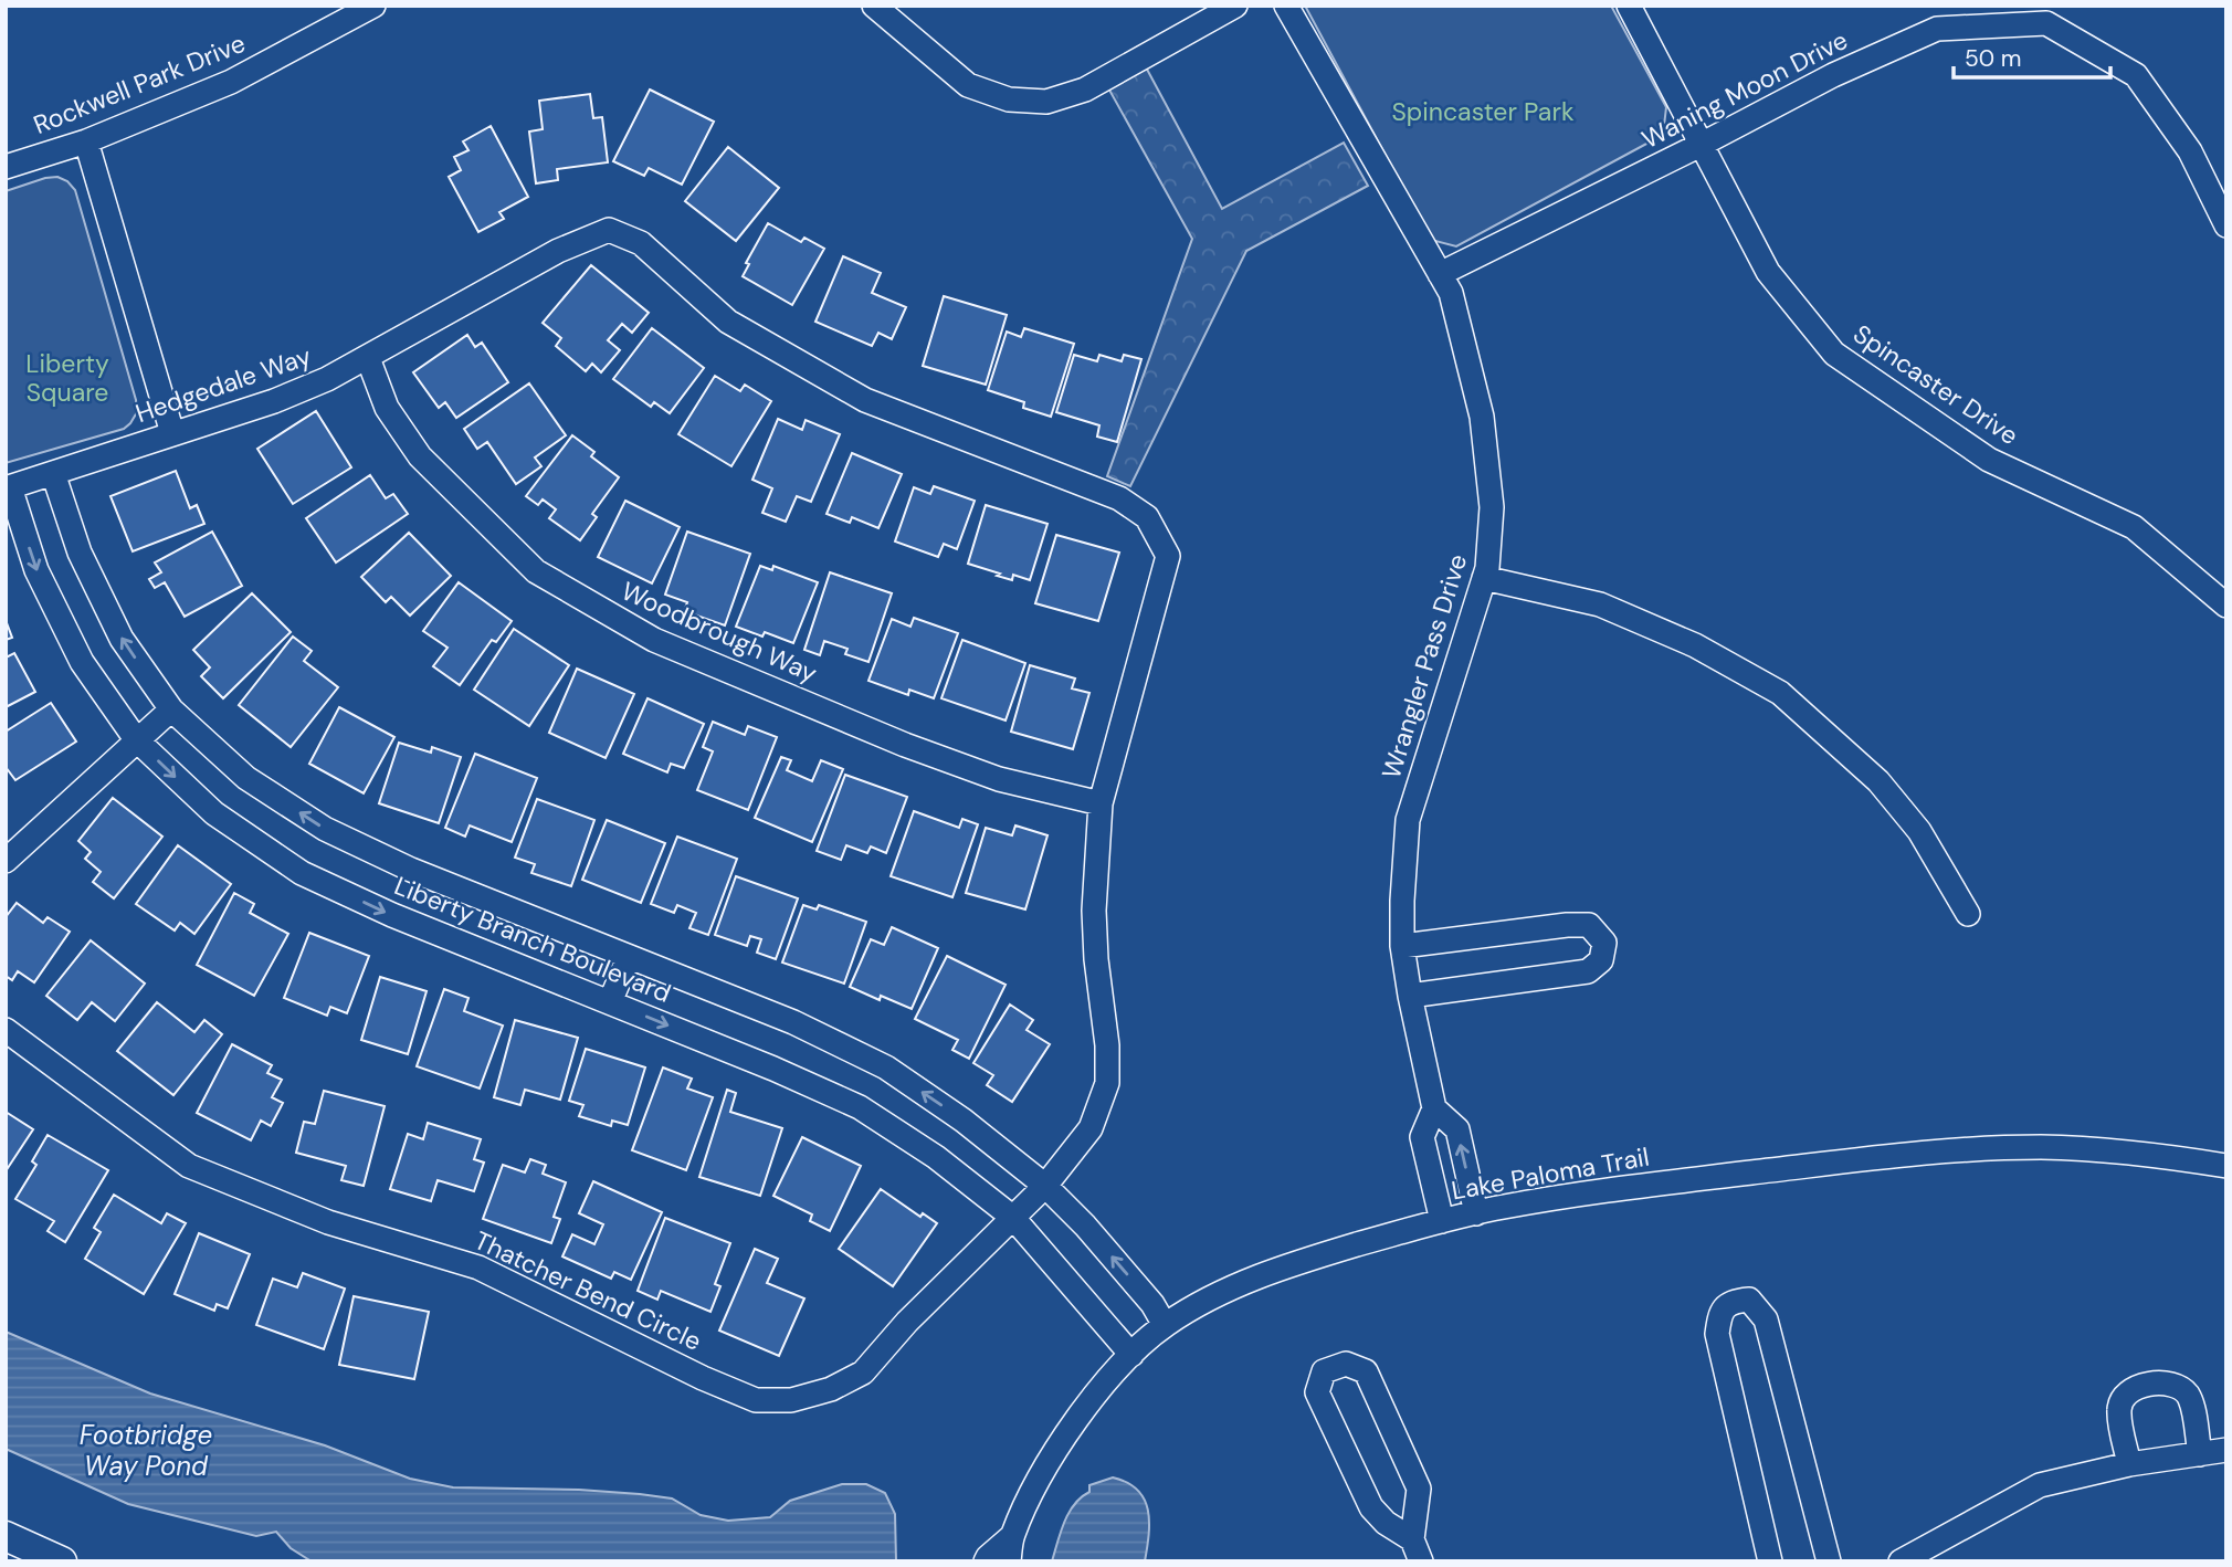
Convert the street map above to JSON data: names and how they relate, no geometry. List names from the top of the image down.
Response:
{
  "streets": {
    "street": [
      "Rockwell Park Drive",
      "Waning Moon Drive",
      "Hedgedale Way",
      "Spincaster Drive",
      "Woodbrough Way",
      "Wrangler Pass Drive",
      "Liberty Branch Boulevard",
      "Lake Paloma Trail",
      "Thatcher Bend Circle"
    ]
  },
  "crossings": [
    ["Waning Moon Drive", "Spincaster Drive"],
    ["Waning Moon Drive", "Wrangler Pass Drive"],
    ["Hedgedale Way", "Woodbrough Way"],
    ["Hedgedale Way", "Liberty Branch Boulevard"],
    ["Hedgedale Way", "Thatcher Bend Circle"],
    ["Woodbrough Way", "Thatcher Bend Circle"],
    ["Wrangler Pass Drive", "Lake Paloma Trail"],
    ["Liberty Branch Boulevard", "Lake Paloma Trail"],
    ["Liberty Branch Boulevard", "Thatcher Bend Circle"]
  ],
  "water": ["Footbridge Way Pond"],
  "parks": ["Spincaster Park", "Liberty Square"],
  "scale_bar": "50 m"
}
